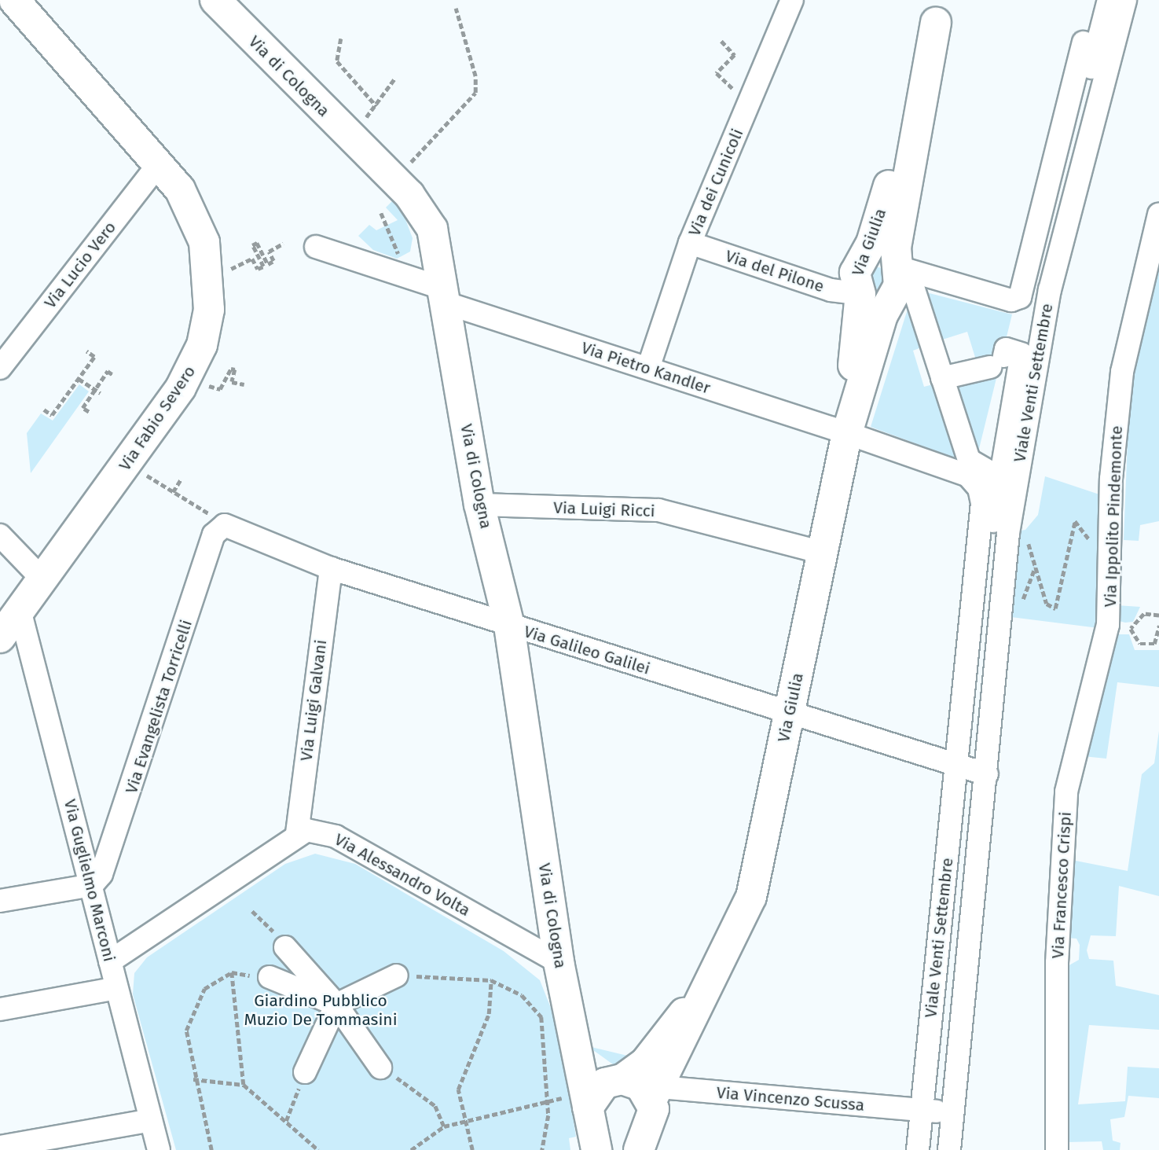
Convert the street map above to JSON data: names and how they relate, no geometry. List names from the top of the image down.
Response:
{
  "streets": {
    "main road": ["Via di Cologna", "Via Giulia", "Via Fabio Severo"],
    "street": [
      "Via dei Cunicoli",
      "Via Lucio Vero",
      "Via del Pilone",
      "Via Pietro Kandler",
      "Viale Venti Settembre",
      "Via Luigi Ricci",
      "Via Ippolito Pindemonte",
      "Via Galileo Galilei",
      "Via Luigi Galvani",
      "Via Evangelista Torricelli",
      "Via Alessandro Volta",
      "Via Guglielmo Marconi",
      "Via Francesco Crispi",
      "Via Vincenzo Scussa"
    ]
  },
  "crossings": [
    ["Via di Cologna", "Via Giulia"],
    ["Via di Cologna", "Via Pietro Kandler"],
    ["Via di Cologna", "Via Luigi Ricci"],
    ["Via di Cologna", "Via Galileo Galilei"],
    ["Via di Cologna", "Via Alessandro Volta"],
    ["Via di Cologna", "Via Vincenzo Scussa"],
    ["Via dei Cunicoli", "Via del Pilone"],
    ["Via dei Cunicoli", "Via Pietro Kandler"],
    ["Via Giulia", "Via del Pilone"],
    ["Via Giulia", "Via Pietro Kandler"],
    ["Via Giulia", "Viale Venti Settembre"],
    ["Via Giulia", "Via Luigi Ricci"],
    ["Via Giulia", "Via Galileo Galilei"],
    ["Via Giulia", "Via Vincenzo Scussa"],
    ["Via Lucio Vero", "Via Fabio Severo"],
    ["Via del Pilone", "Viale Venti Settembre"],
    ["Via Pietro Kandler", "Viale Venti Settembre"],
    ["Viale Venti Settembre", "Via Galileo Galilei"],
    ["Viale Venti Settembre", "Via Vincenzo Scussa"],
    ["Via Fabio Severo", "Via Guglielmo Marconi"],
    ["Via Ippolito Pindemonte", "Via Francesco Crispi"],
    ["Via Galileo Galilei", "Via Luigi Galvani"],
    ["Via Galileo Galilei", "Via Evangelista Torricelli"],
    ["Via Luigi Galvani", "Via Alessandro Volta"],
    ["Via Evangelista Torricelli", "Via Guglielmo Marconi"]
  ],
  "parks": ["Giardino Pubblico Muzio De Tommasini"]
}
